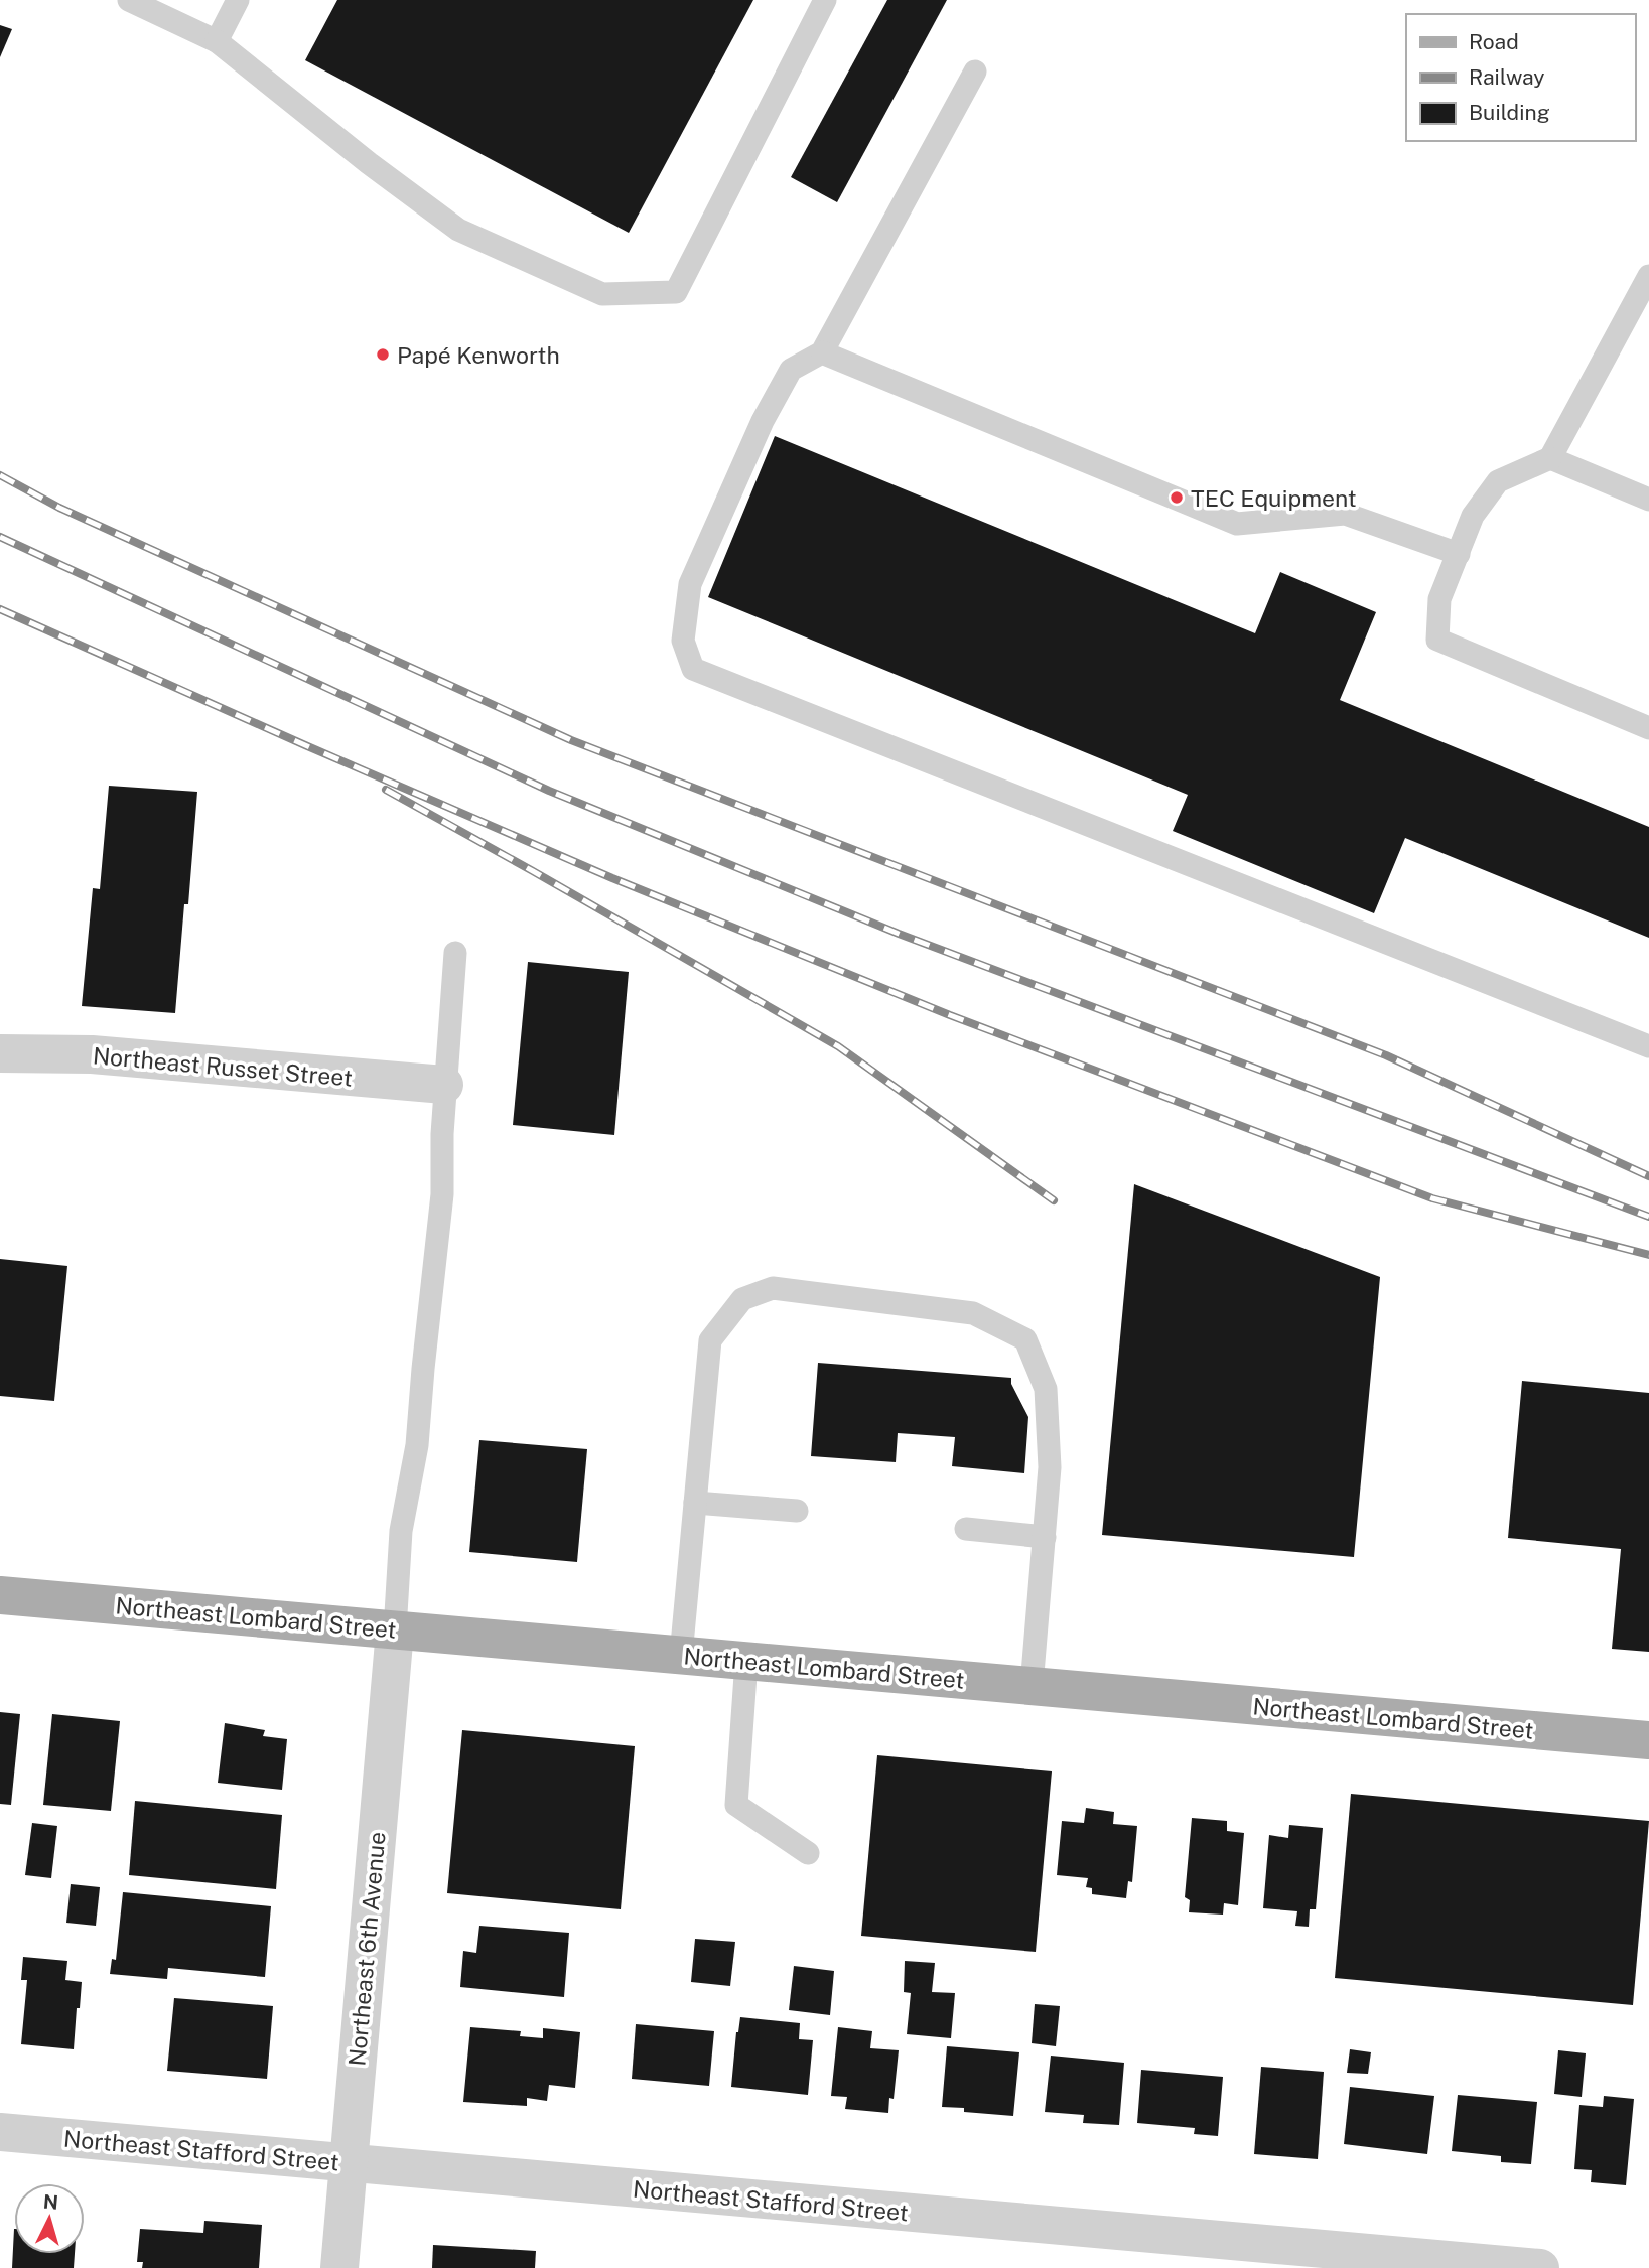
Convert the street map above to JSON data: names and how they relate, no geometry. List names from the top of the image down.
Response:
{
  "streets": {
    "main road": ["Northeast Lombard Street"],
    "street": ["Northeast Russet Street", "Northeast 6th Avenue", "Northeast Stafford Street"]
  },
  "crossings": [
    ["Northeast Lombard Street", "Northeast 6th Avenue"],
    ["Northeast 6th Avenue", "Northeast Stafford Street"]
  ],
  "places": ["Papé Kenworth", "TEC Equipment"],
  "legend": ["Road", "Railway", "Building"],
  "north": "top"
}
